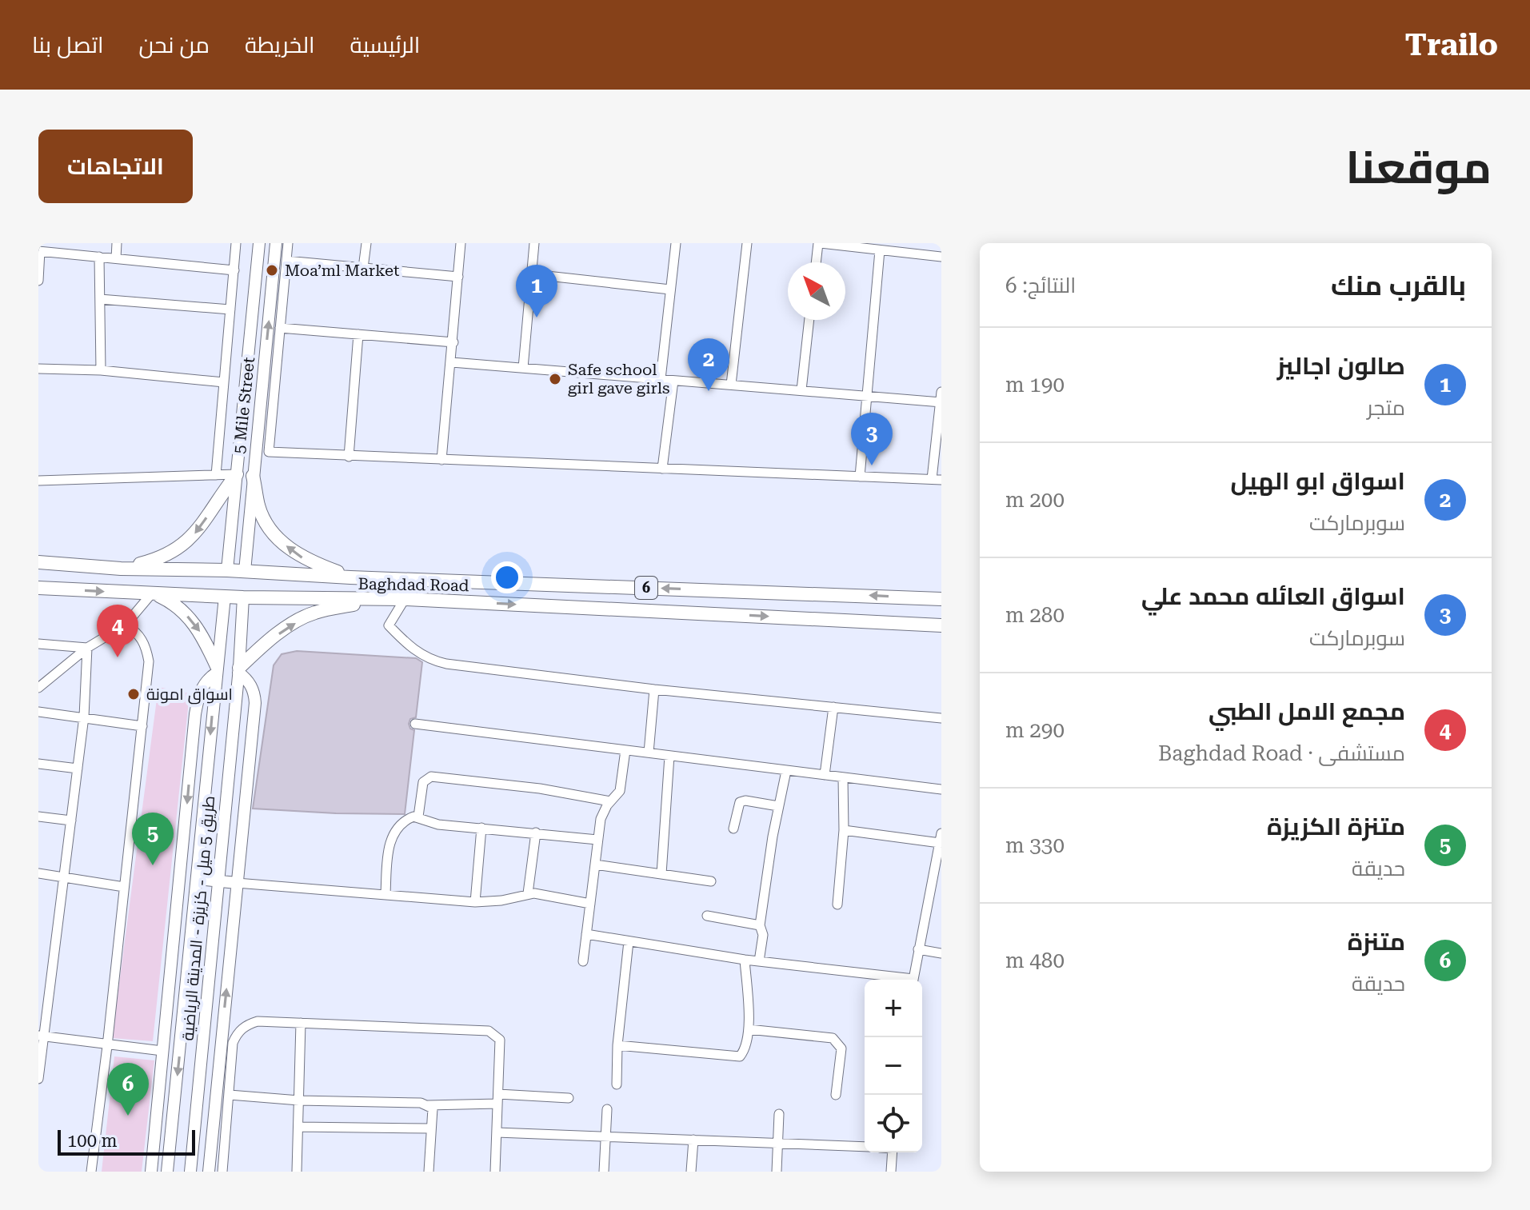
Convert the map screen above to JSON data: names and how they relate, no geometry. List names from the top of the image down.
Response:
{
  "streets": {
    "highway": ["Baghdad Road", "6"],
    "main road": ["5 Mile Street", "طريق 5 ميل - كزيزة - المدينة الرياضية"]
  },
  "crossings": [
    ["5 Mile Street", "Baghdad Road"],
    ["Baghdad Road", "طريق 5 ميل - كزيزة - المدينة الرياضية"]
  ],
  "places": ["Moa’ml Market", "Safe school girl gave girls", "اسواق امونة"],
  "scale_bar": "100 m",
  "north": "top left",
  "page": {
    "header": "Trailo",
    "nav": [
      "الرئيسية",
      "الخريطة",
      "من نحن",
      "اتصل بنا"
    ],
    "title": "موقعنا",
    "buttons": "الاتجاهات",
    "heading": ["بالقرب منك", "النتائج: 6"],
    "pins": [
      "1",
      "2",
      "3",
      "4",
      "5",
      "6"
    ],
    "list": [
      {
        "mark": "1",
        "name": "صالون اجاليز",
        "note": "متجر",
        "value": "190 m"
      },
      {
        "mark": "2",
        "name": "اسواق ابو الهيل",
        "note": "سوبرماركت",
        "value": "200 m"
      },
      {
        "mark": "3",
        "name": "اسواق العائله محمد علي",
        "note": "سوبرماركت",
        "value": "280 m"
      },
      {
        "mark": "4",
        "name": "مجمع الامل الطبي",
        "note": "مستشفى · Baghdad Road",
        "value": "290 m"
      },
      {
        "mark": "5",
        "name": "متنزة الكزيزة",
        "note": "حديقة",
        "value": "330 m"
      },
      {
        "mark": "6",
        "name": "متنزة",
        "note": "حديقة",
        "value": "480 m"
      }
    ],
    "map_buttons": ["+", "−"],
    "scale": "100 m"
  }
}
